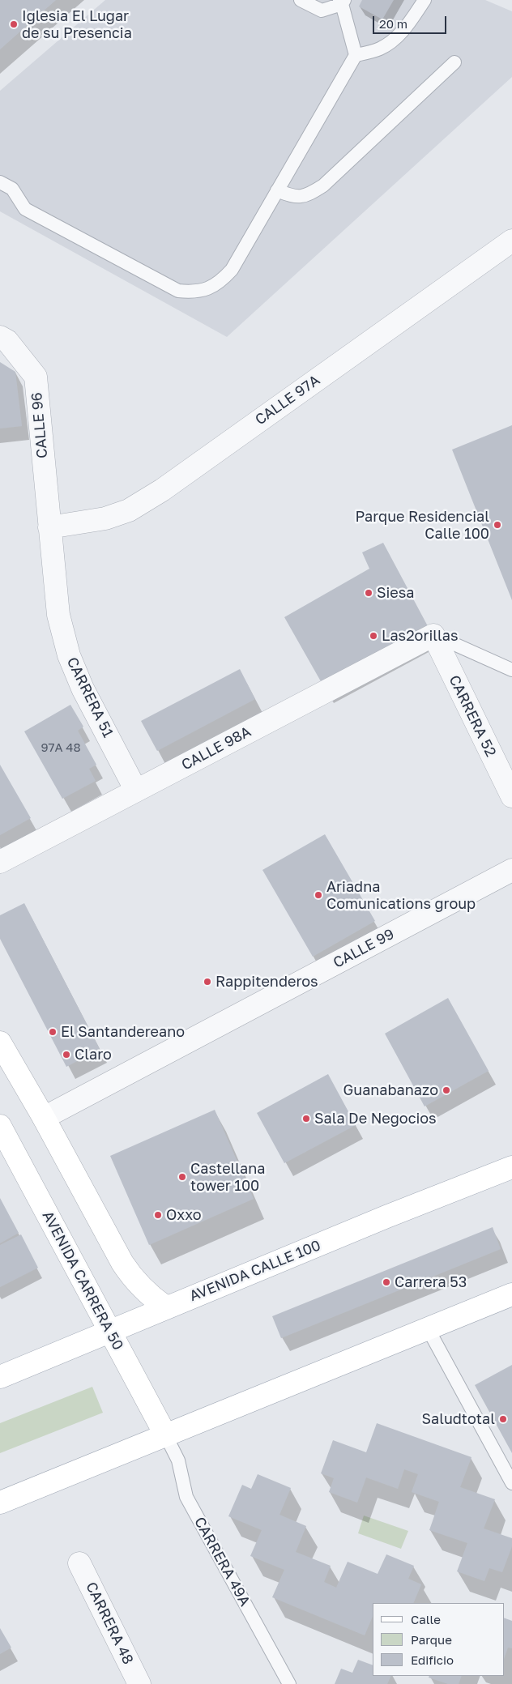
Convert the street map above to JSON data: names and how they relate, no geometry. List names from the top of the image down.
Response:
{
  "streets": {
    "main road": ["AVENIDA CALLE 100", "AVENIDA CARRERA 50"],
    "street": [
      "CALLE 97A",
      "CALLE 96",
      "CARRERA 51",
      "CARRERA 52",
      "CALLE 98A",
      "CALLE 99",
      "CARRERA 48"
    ],
    "lane": ["CARRERA 49A"]
  },
  "crossings": [
    ["CALLE 97A", "CALLE 96"],
    ["CALLE 97A", "CARRERA 51"],
    ["CALLE 96", "CARRERA 51"],
    ["CARRERA 51", "CALLE 98A"],
    ["CARRERA 52", "CALLE 98A"],
    ["AVENIDA CALLE 100", "AVENIDA CARRERA 50"],
    ["AVENIDA CARRERA 50", "CARRERA 49A"]
  ],
  "places": [
    "Iglesia El Lugar de su Presencia",
    "Parque Residencial Calle 100",
    "Siesa",
    "Las2orillas",
    "Ariadna Comunications group",
    "Rappitenderos",
    "El Santandereano",
    "Claro",
    "Guanabanazo",
    "Sala De Negocios",
    "Castellana tower 100",
    "Oxxo",
    "Carrera 53",
    "Saludtotal"
  ],
  "house_numbers": ["97A 48"],
  "legend": ["Calle", "Parque", "Edificio"],
  "scale_bar": "20 m"
}
